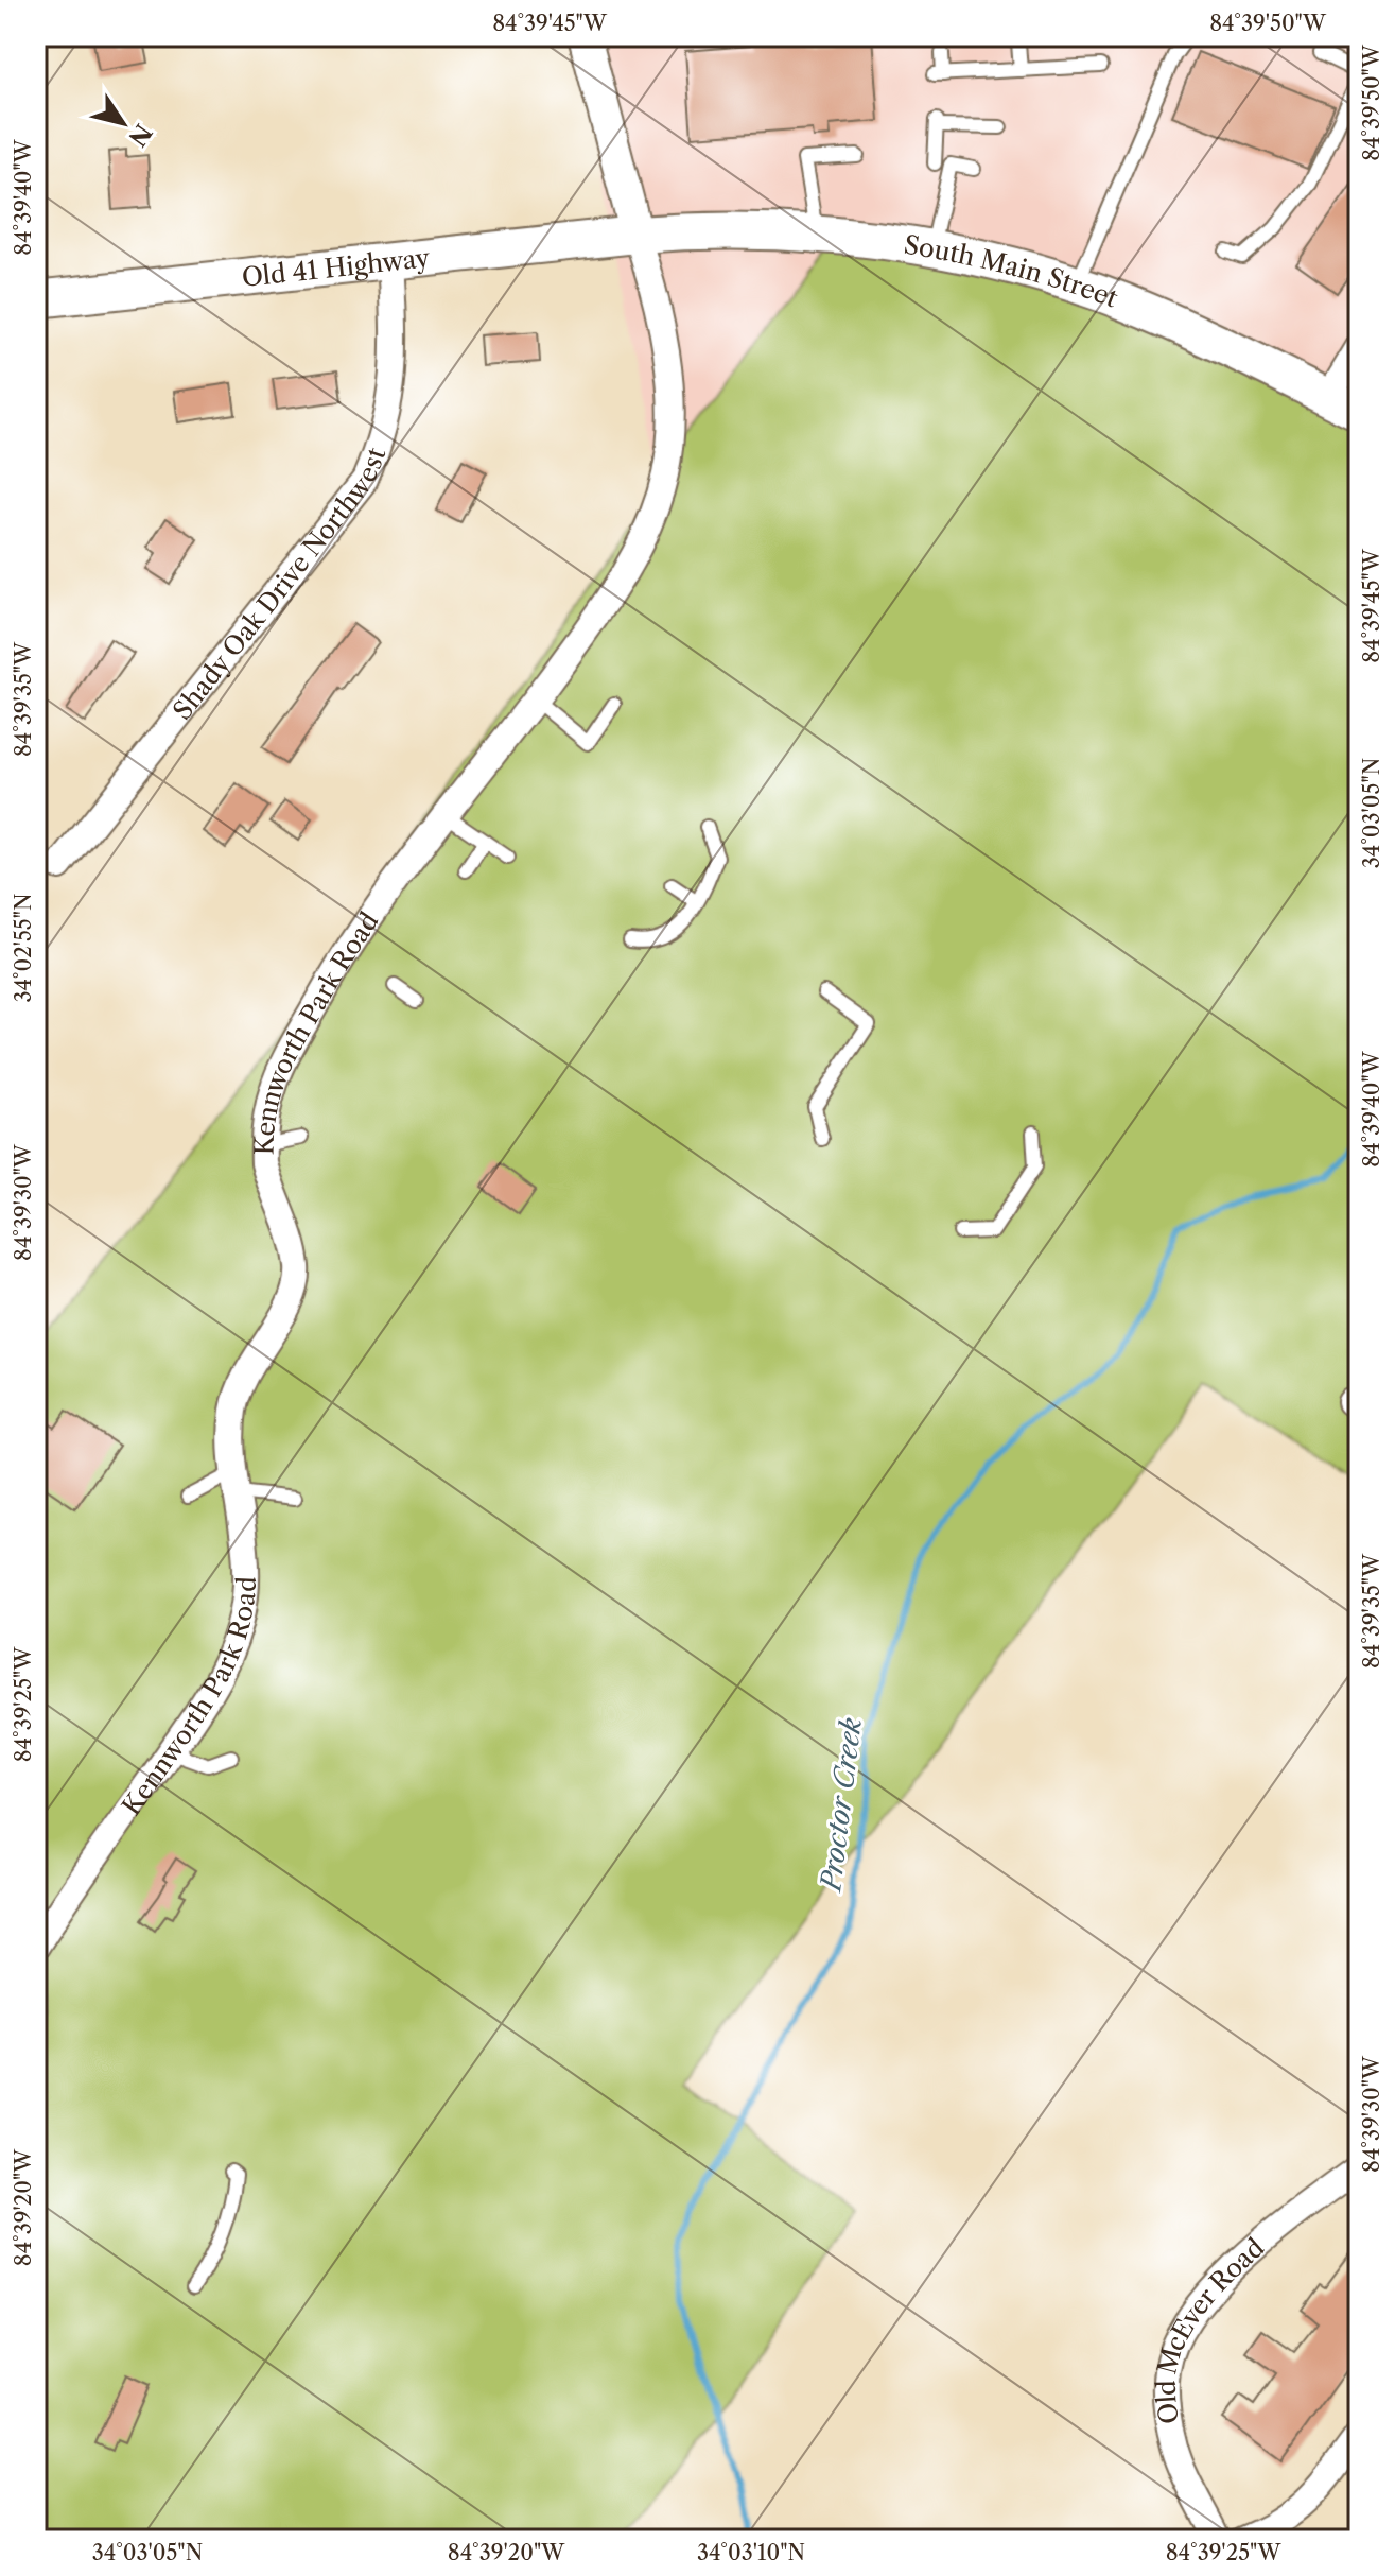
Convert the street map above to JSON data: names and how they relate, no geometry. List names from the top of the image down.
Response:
{
  "streets": {
    "main road": ["Old 41 Highway", "South Main Street"],
    "street": ["Shady Oak Drive Northwest", "Kennworth Park Road", "Old McEver Road"]
  },
  "crossings": [
    ["Old 41 Highway", "South Main Street"],
    ["Old 41 Highway", "Shady Oak Drive Northwest"],
    ["Old 41 Highway", "Kennworth Park Road"],
    ["South Main Street", "Kennworth Park Road"]
  ],
  "water": ["Proctor Creek"],
  "north": "bottom right",
  "coordinates": [
    "84°39'45\"W",
    "84°39'50\"W",
    "84°39'40\"W",
    "84°39'35\"W",
    "34°03'05\"N",
    "34°02'55\"N",
    "84°39'30\"W",
    "84°39'25\"W",
    "84°39'20\"W",
    "34°03'10\"N"
  ]
}
